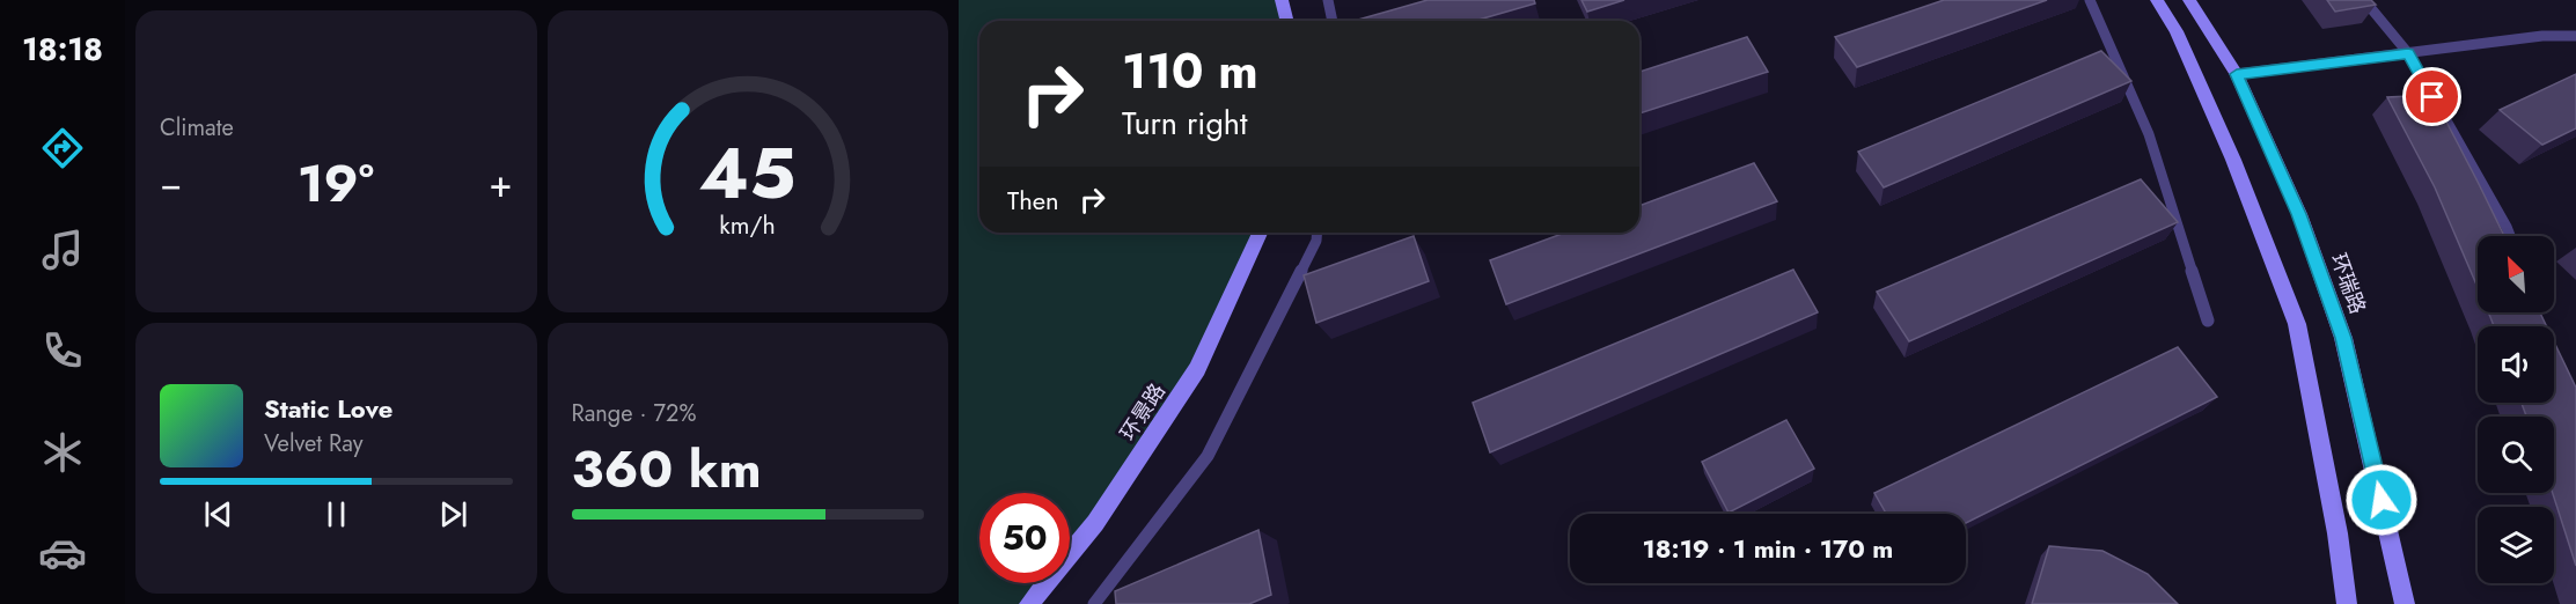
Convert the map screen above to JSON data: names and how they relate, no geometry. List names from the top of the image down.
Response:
{
  "streets": {
    "main road": ["环瑞路", "环景路"]
  },
  "north": "top left",
  "page": {
    "tabs": "18:18",
    "tile": [
      "Climate",
      ["Range · 72%", "360 km"]
    ],
    "turn": ["110 m", "Turn right"],
    "heat": ["−", "19°", "+"],
    "then": "Then",
    "song": ["Static Love", "Velvet Ray"],
    "limit": "50",
    "trip": "18:19 · 1 min · 170 m",
    "gauge": ["45", "km/h"]
  }
}
